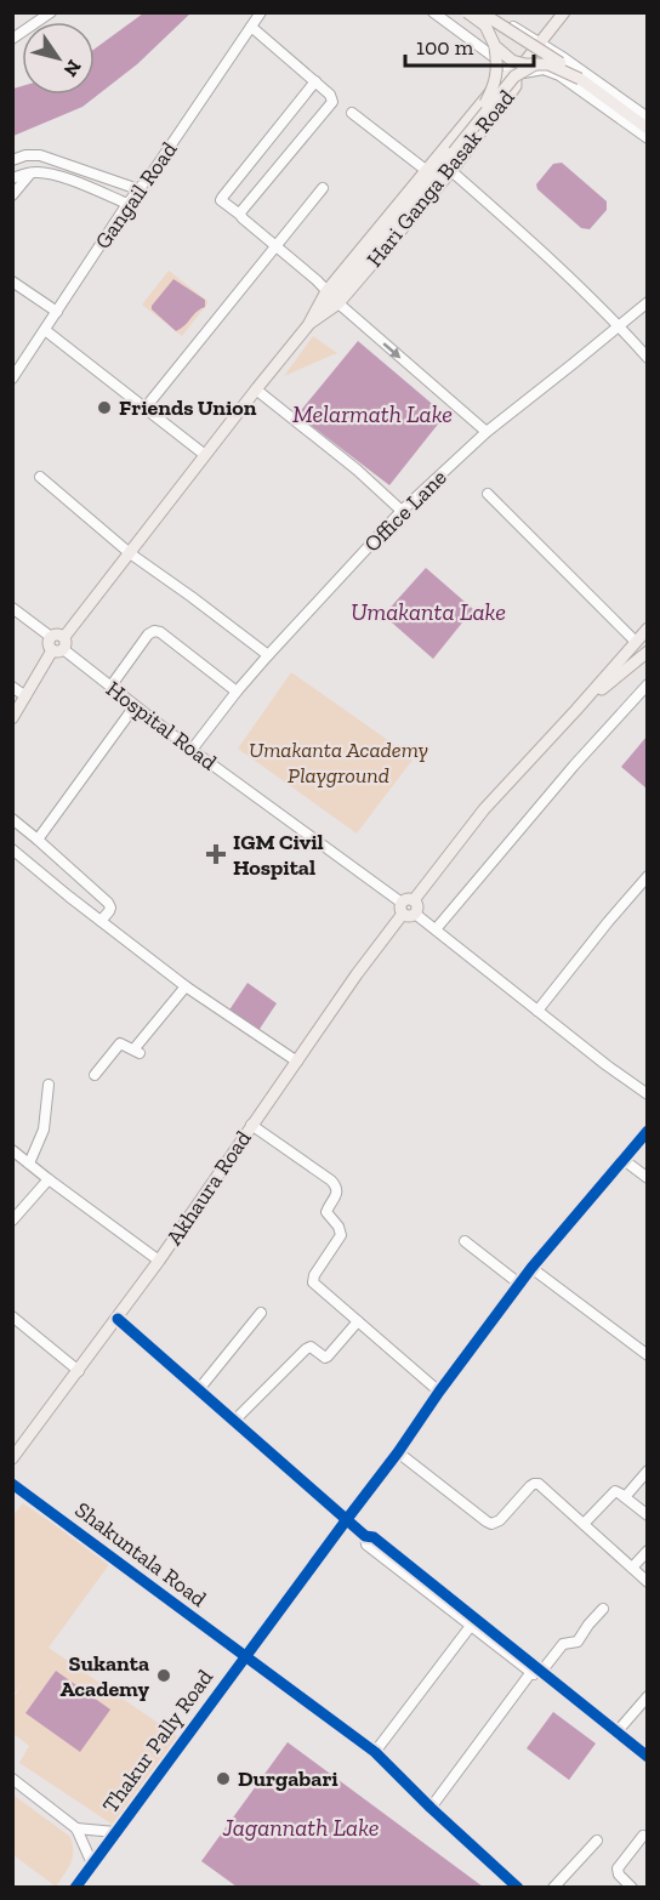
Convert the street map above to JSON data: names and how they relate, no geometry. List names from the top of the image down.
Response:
{
  "streets": {
    "main road": ["Hari Ganga Basak Road", "Akhaura Road"],
    "street": [
      "Gangail Road",
      "Office Lane",
      "Hospital Road",
      "Shakuntala Road",
      "Thakur Pally Road"
    ]
  },
  "crossings": [
    ["Office Lane", "Hospital Road"],
    ["Hospital Road", "Akhaura Road"],
    ["Shakuntala Road", "Thakur Pally Road"]
  ],
  "water": ["Melarmath Lake", "Umakanta Lake", "Jagannath Lake"],
  "parks": ["Umakanta Academy Playground"],
  "places": {
    "other": ["Friends Union", "Sukanta Academy", "Durgabari"],
    "health": ["IGM Civil Hospital"]
  },
  "scale_bar": "100 m",
  "north": "bottom right"
}
